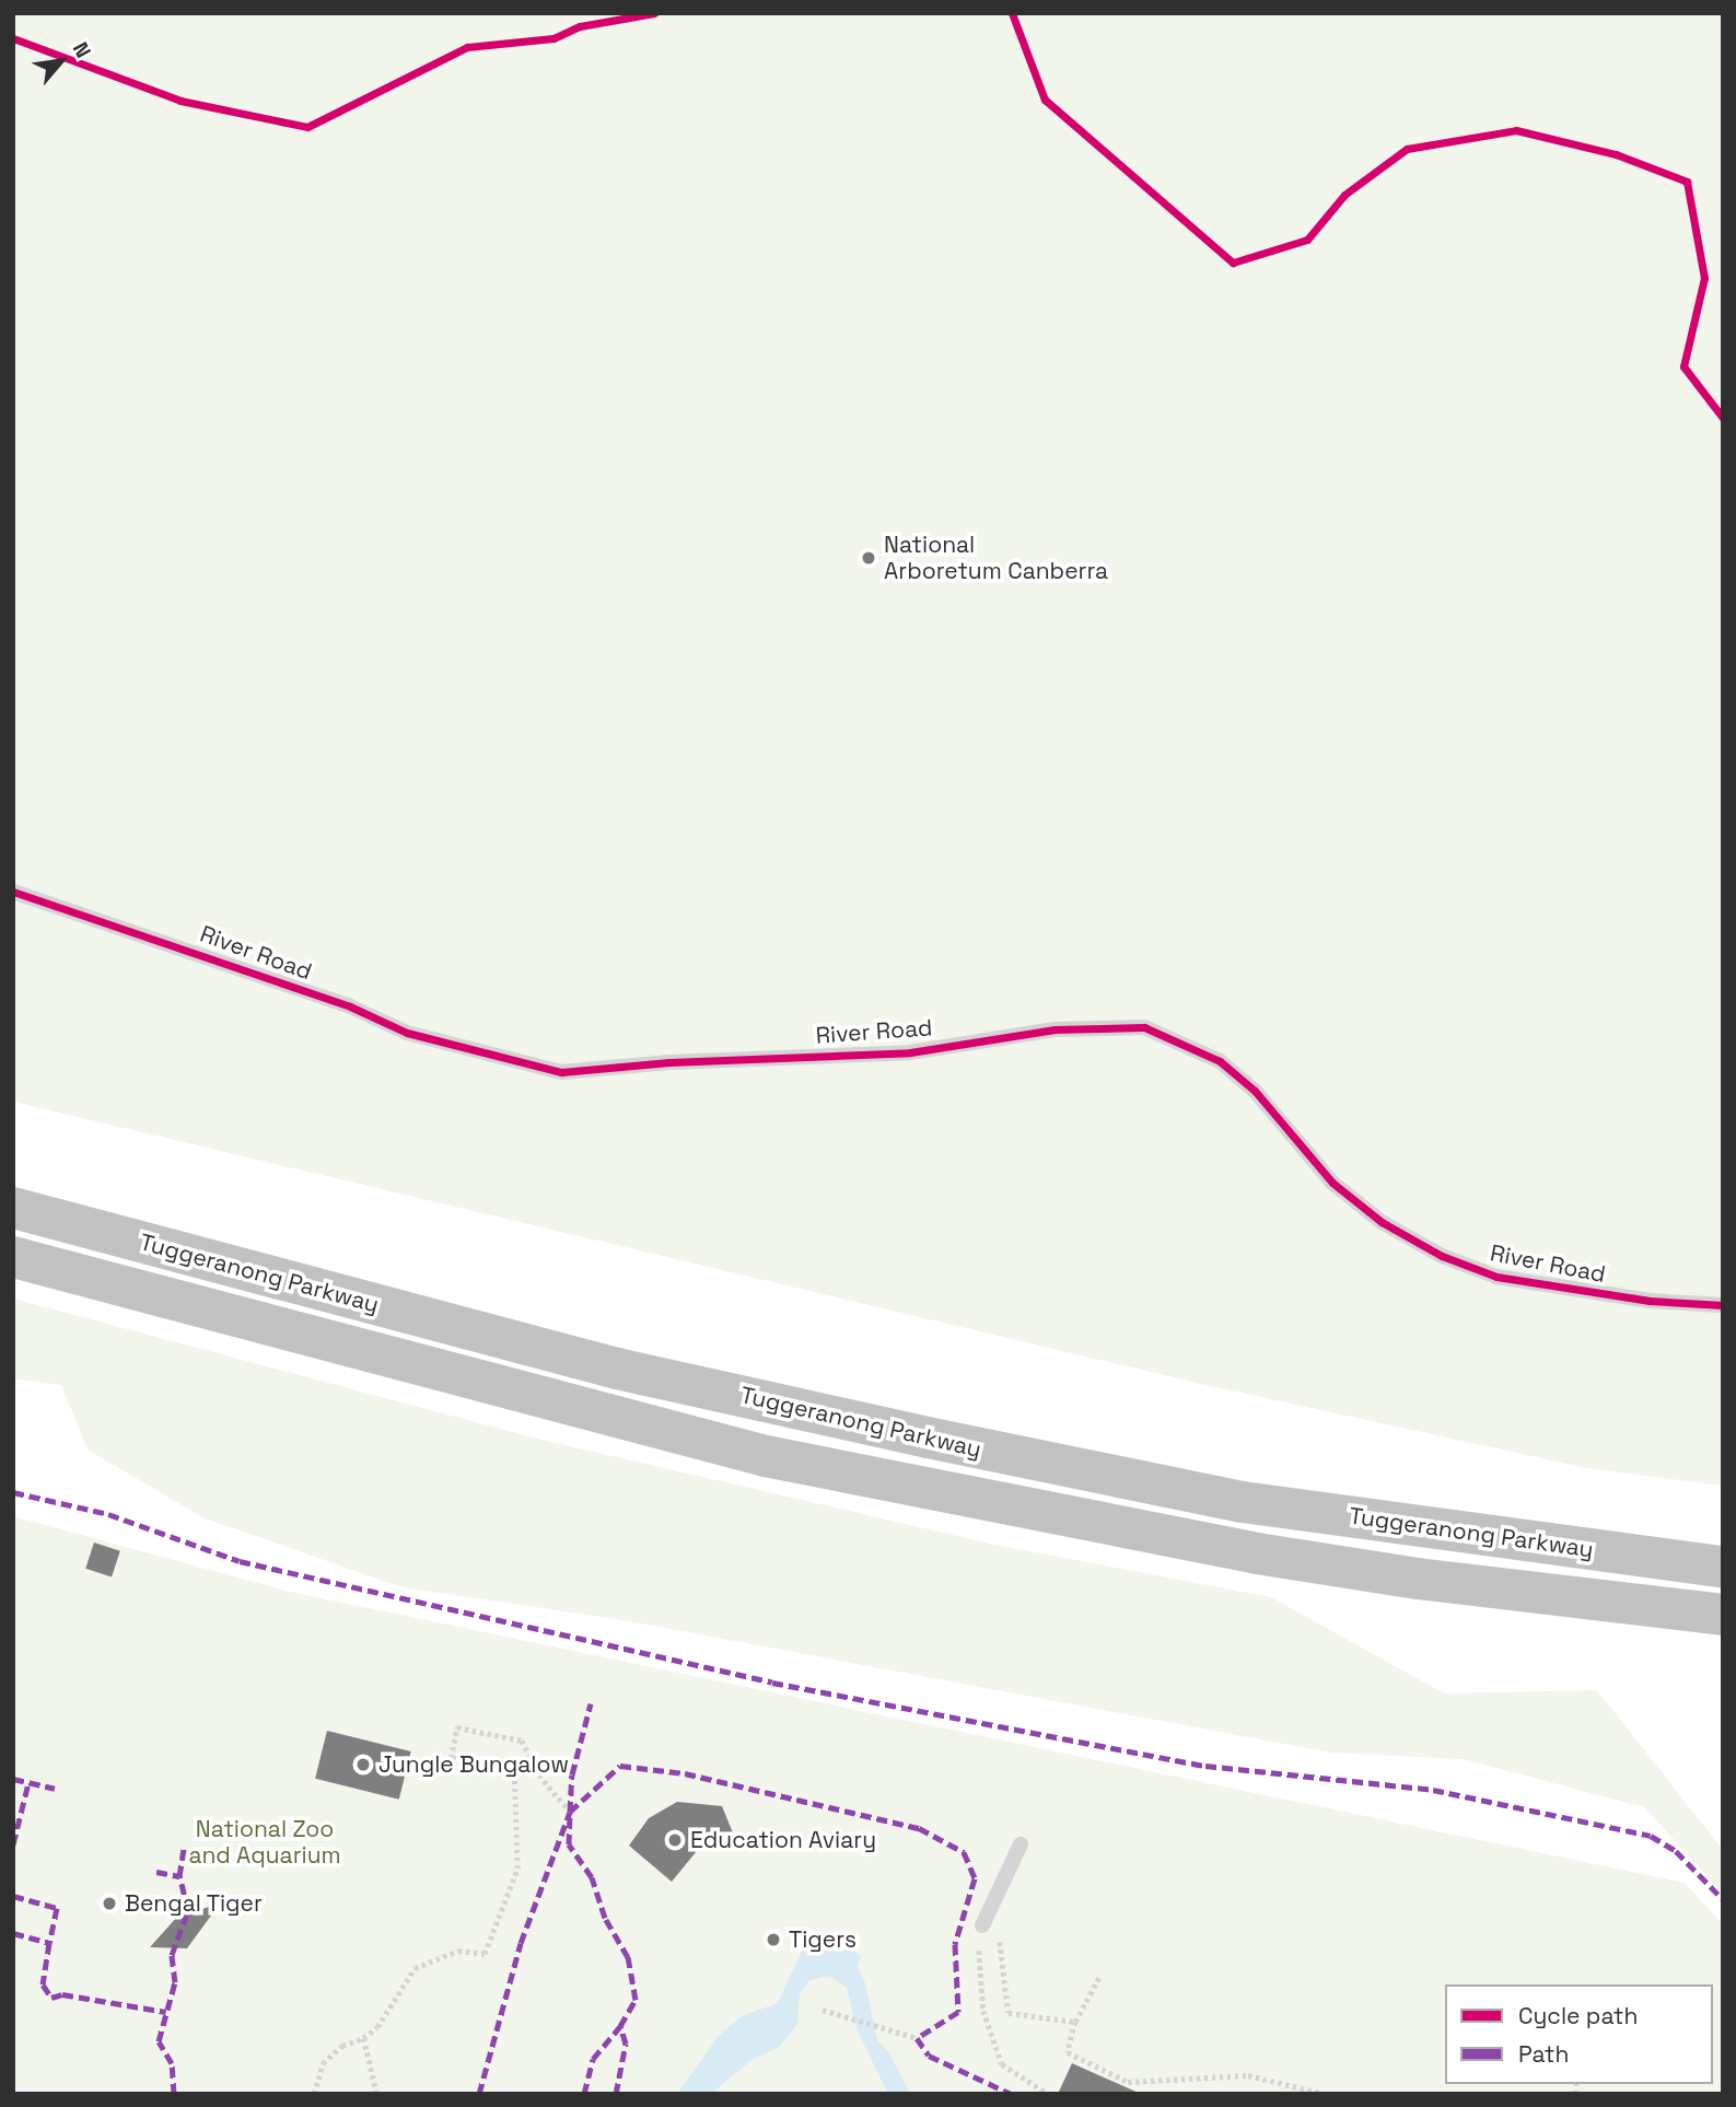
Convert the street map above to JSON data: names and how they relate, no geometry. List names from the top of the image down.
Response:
{
  "streets": {
    "highway": ["Tuggeranong Parkway"],
    "lane": ["River Road"]
  },
  "parks": ["National Zoo and Aquarium"],
  "places": [
    "National Arboretum Canberra",
    "Jungle Bungalow",
    "Education Aviary",
    "Bengal Tiger",
    "Tigers"
  ],
  "legend": ["Cycle path", "Path"],
  "north": "top right"
}
